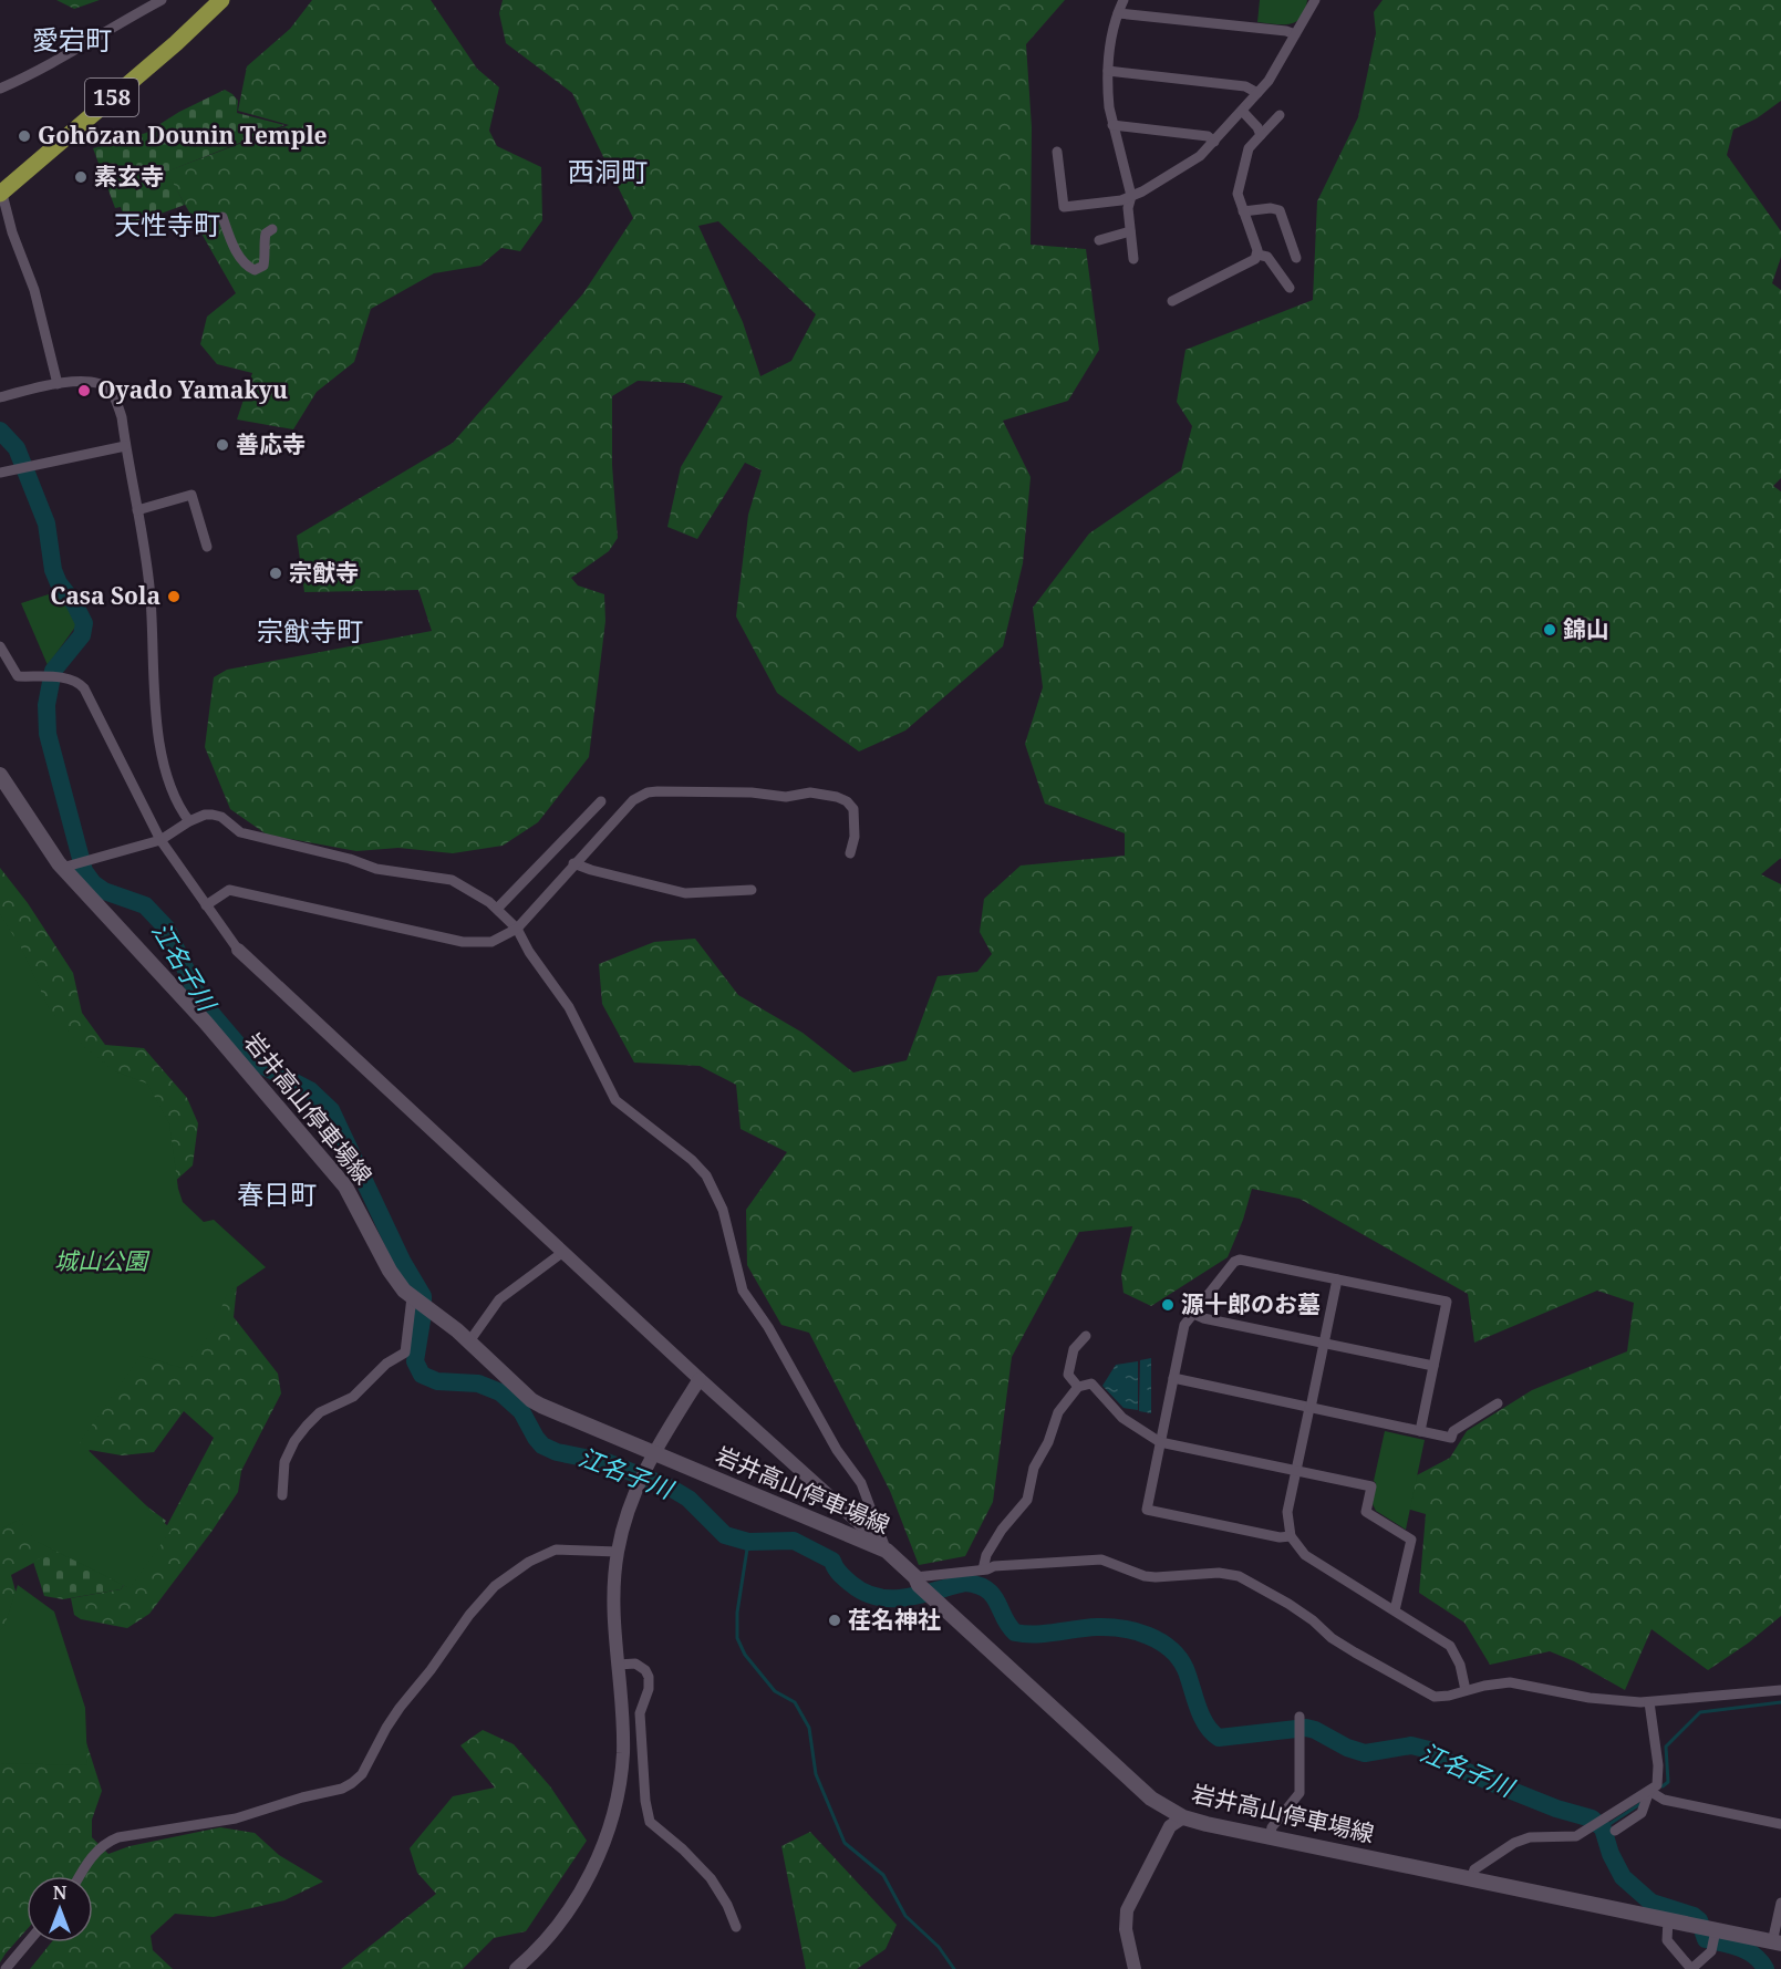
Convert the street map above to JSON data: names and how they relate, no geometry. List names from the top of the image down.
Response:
{
  "streets": {
    "highway": ["158"],
    "main road": ["岩井高山停車場線"]
  },
  "districts": [
    "愛宕町",
    "西洞町",
    "天性寺町",
    "宗猷寺町",
    "春日町"
  ],
  "water": ["江名子川"],
  "parks": ["城山公園"],
  "places": [
    "Gohōzan Dounin Temple",
    "素玄寺",
    "Oyado Yamakyu",
    "善応寺",
    "宗猷寺",
    "Casa Sola",
    "錦山",
    "源十郎のお墓",
    "荏名神社"
  ],
  "north": "top"
}
